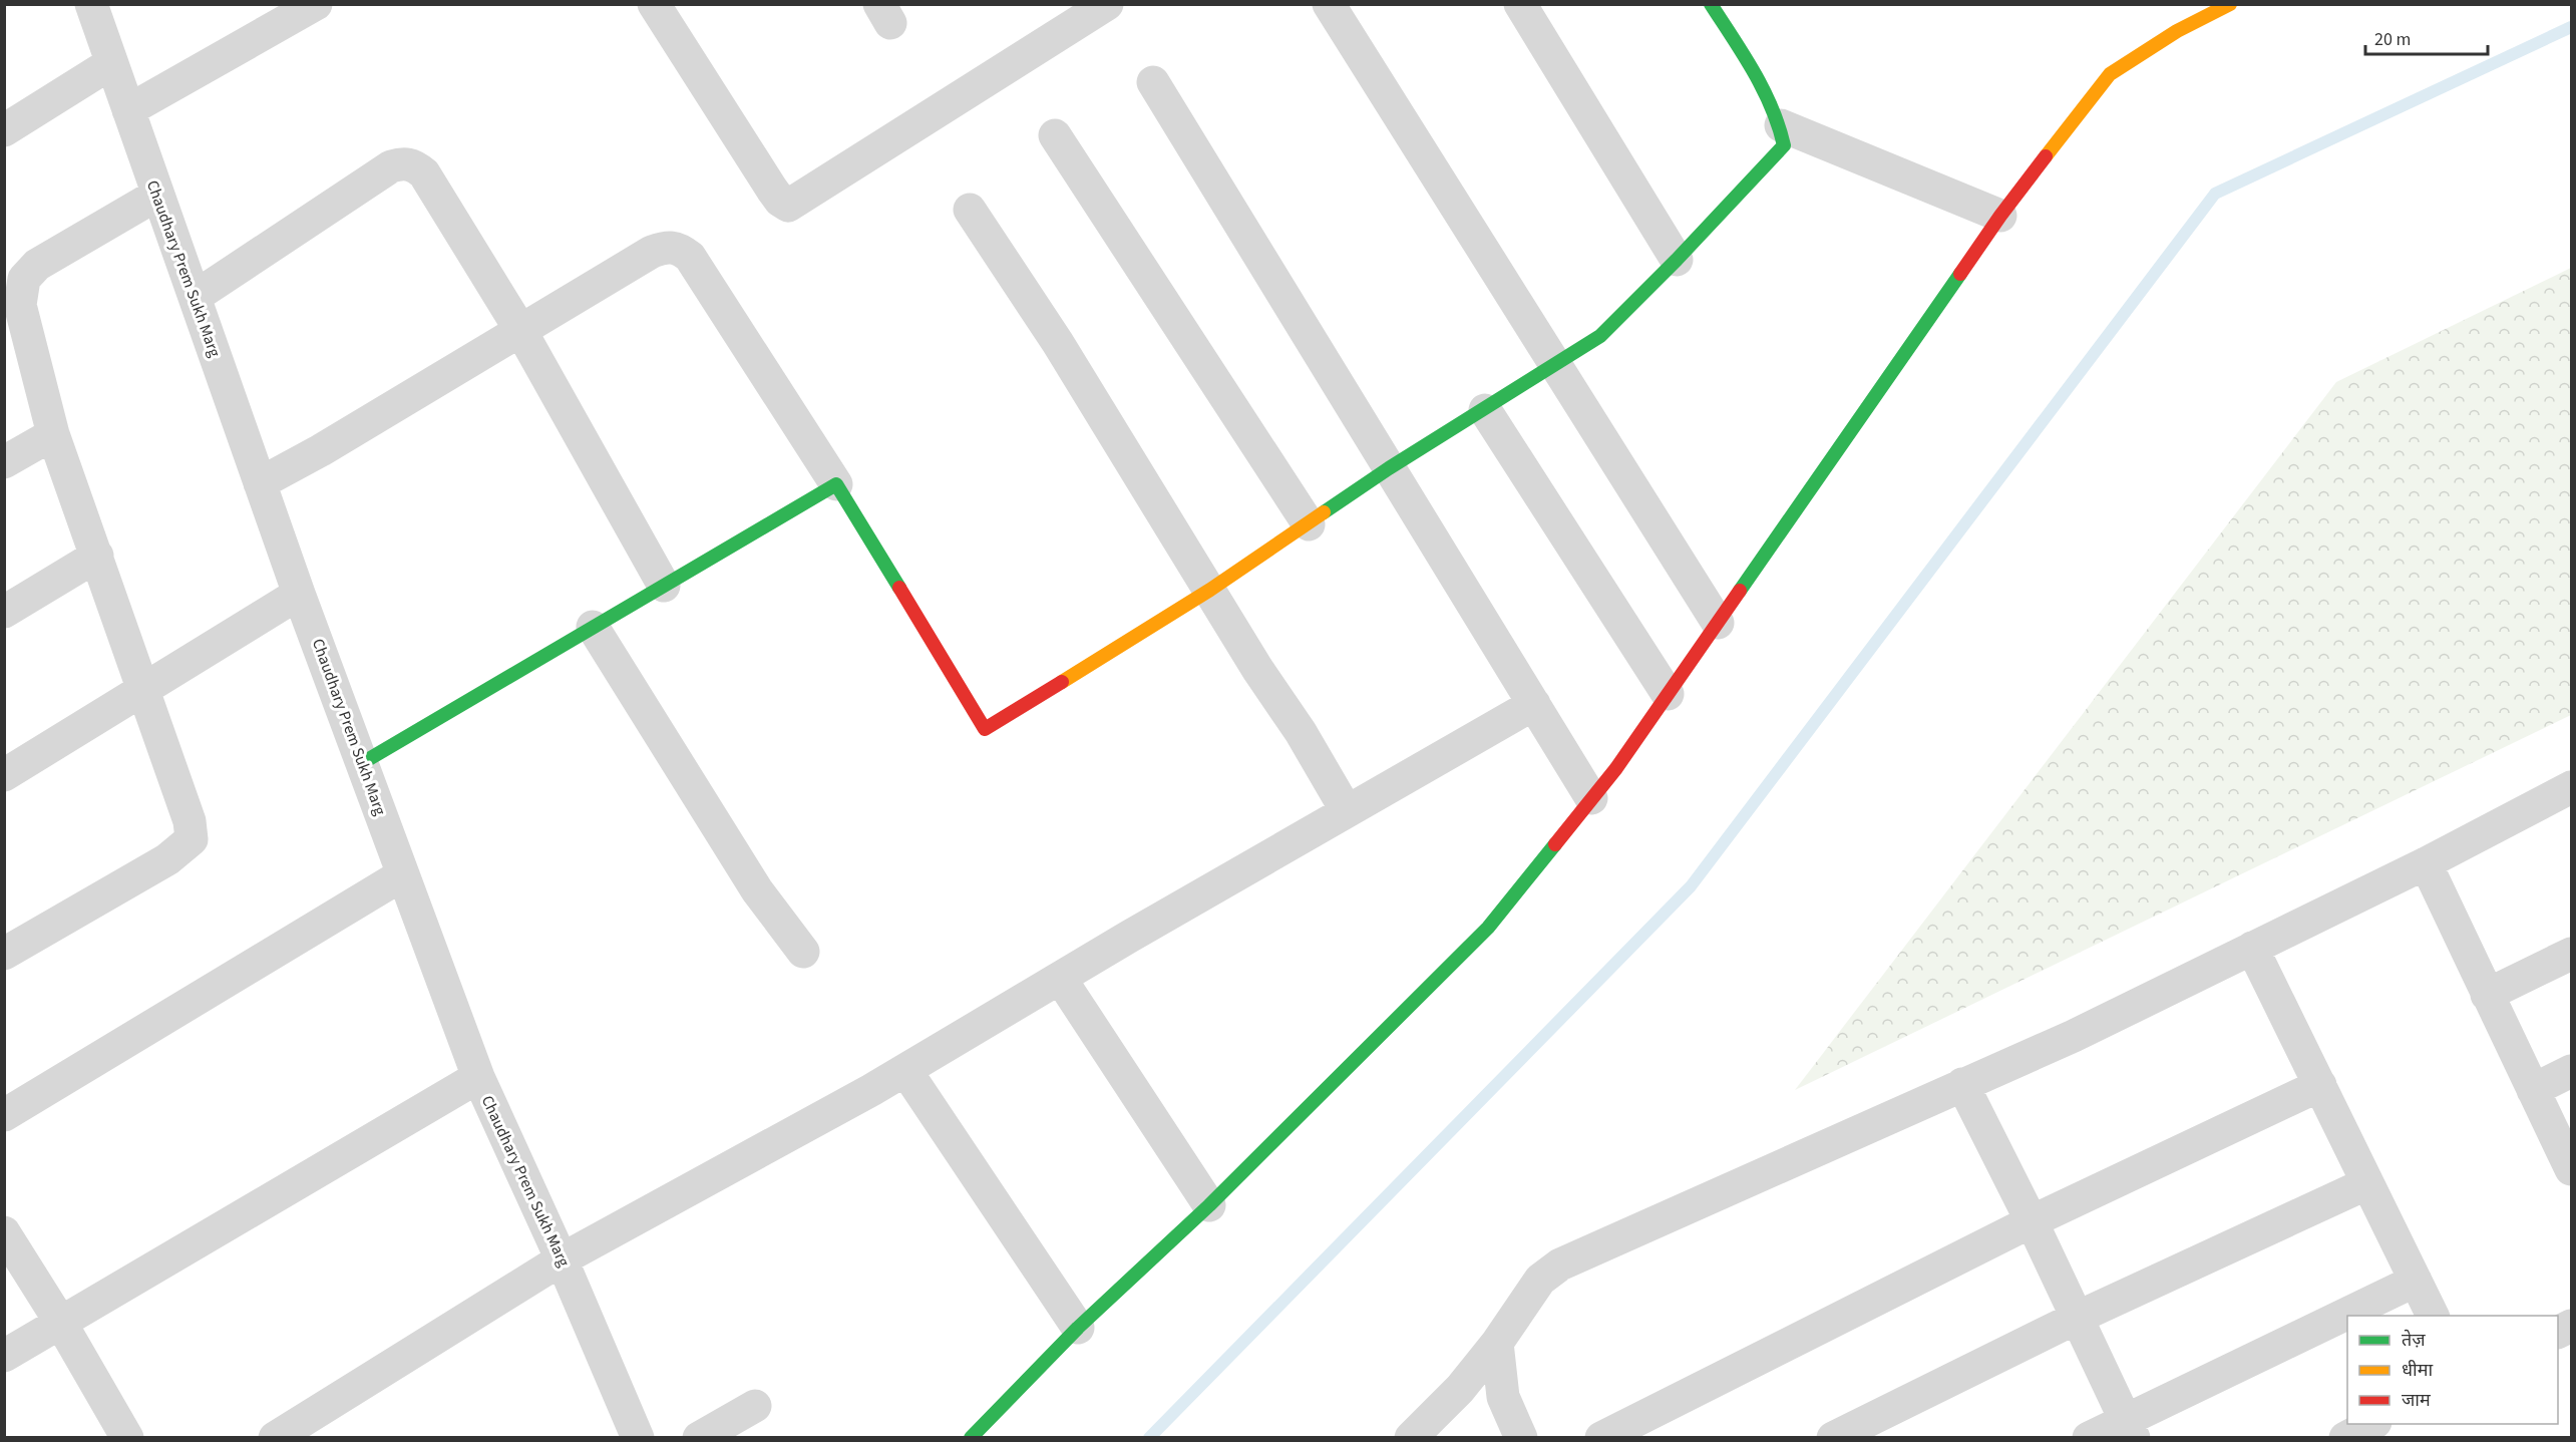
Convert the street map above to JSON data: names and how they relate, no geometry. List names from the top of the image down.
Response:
{
  "streets": {
    "street": ["Chaudhary Prem Sukh Marg"]
  },
  "legend": ["तेज़", "धीमा", "जाम"],
  "scale_bar": "20 m"
}
